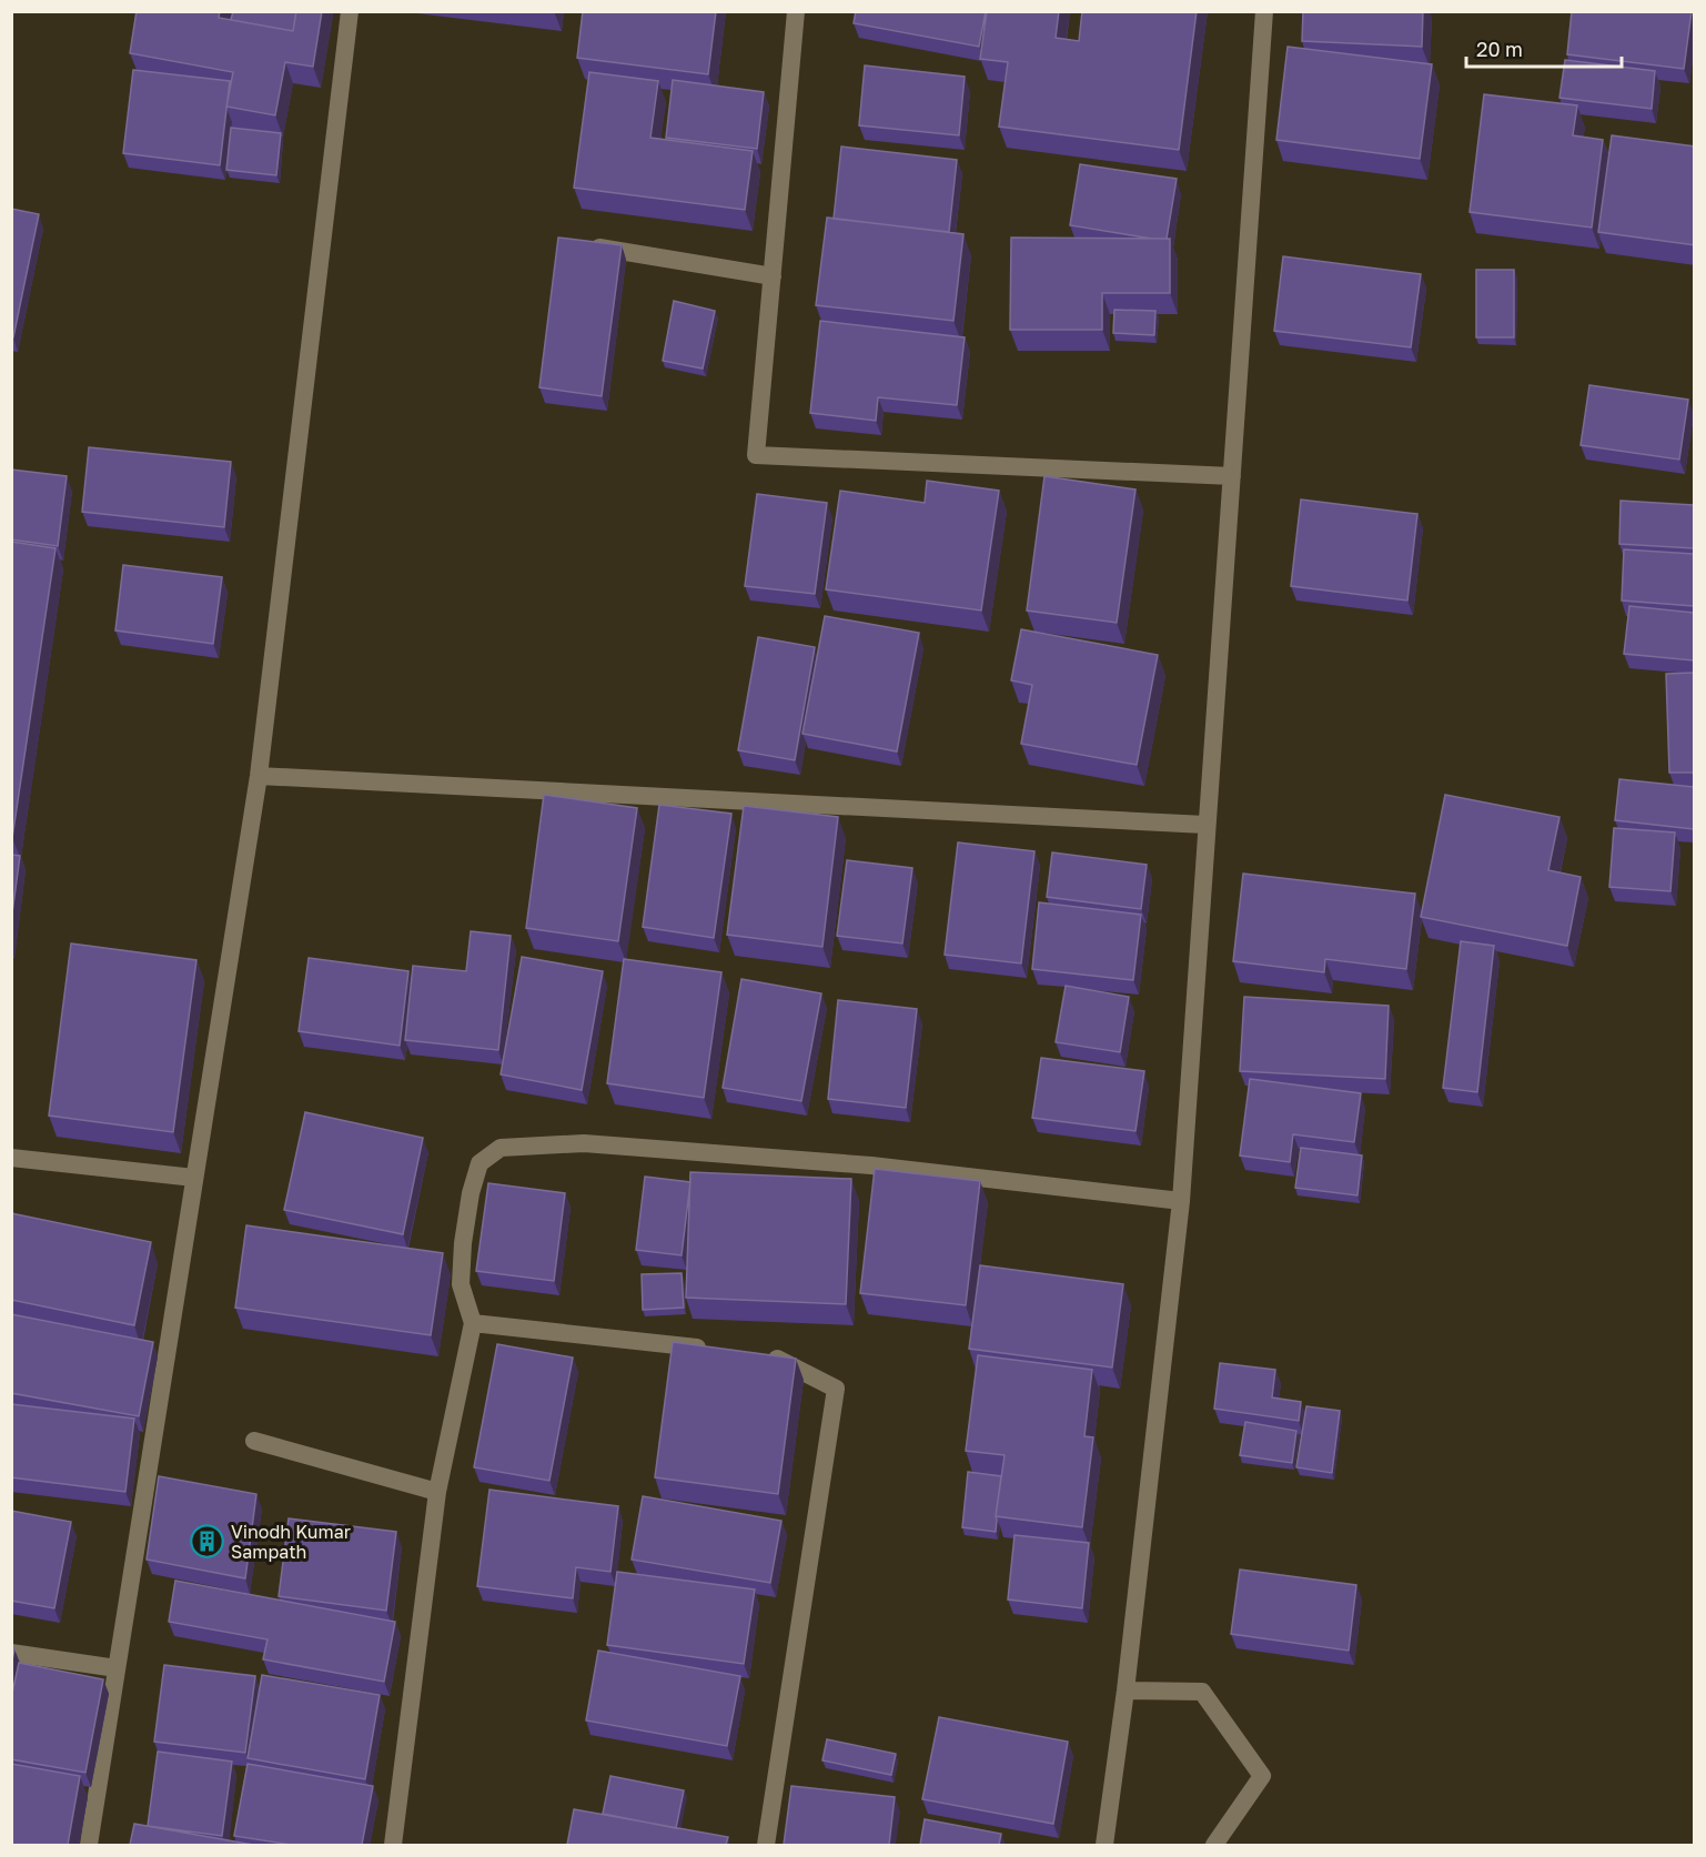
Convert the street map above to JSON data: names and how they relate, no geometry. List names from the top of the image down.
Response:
{
  "places": {
    "building": ["Vinodh Kumar Sampath"]
  },
  "scale_bar": "20 m"
}
